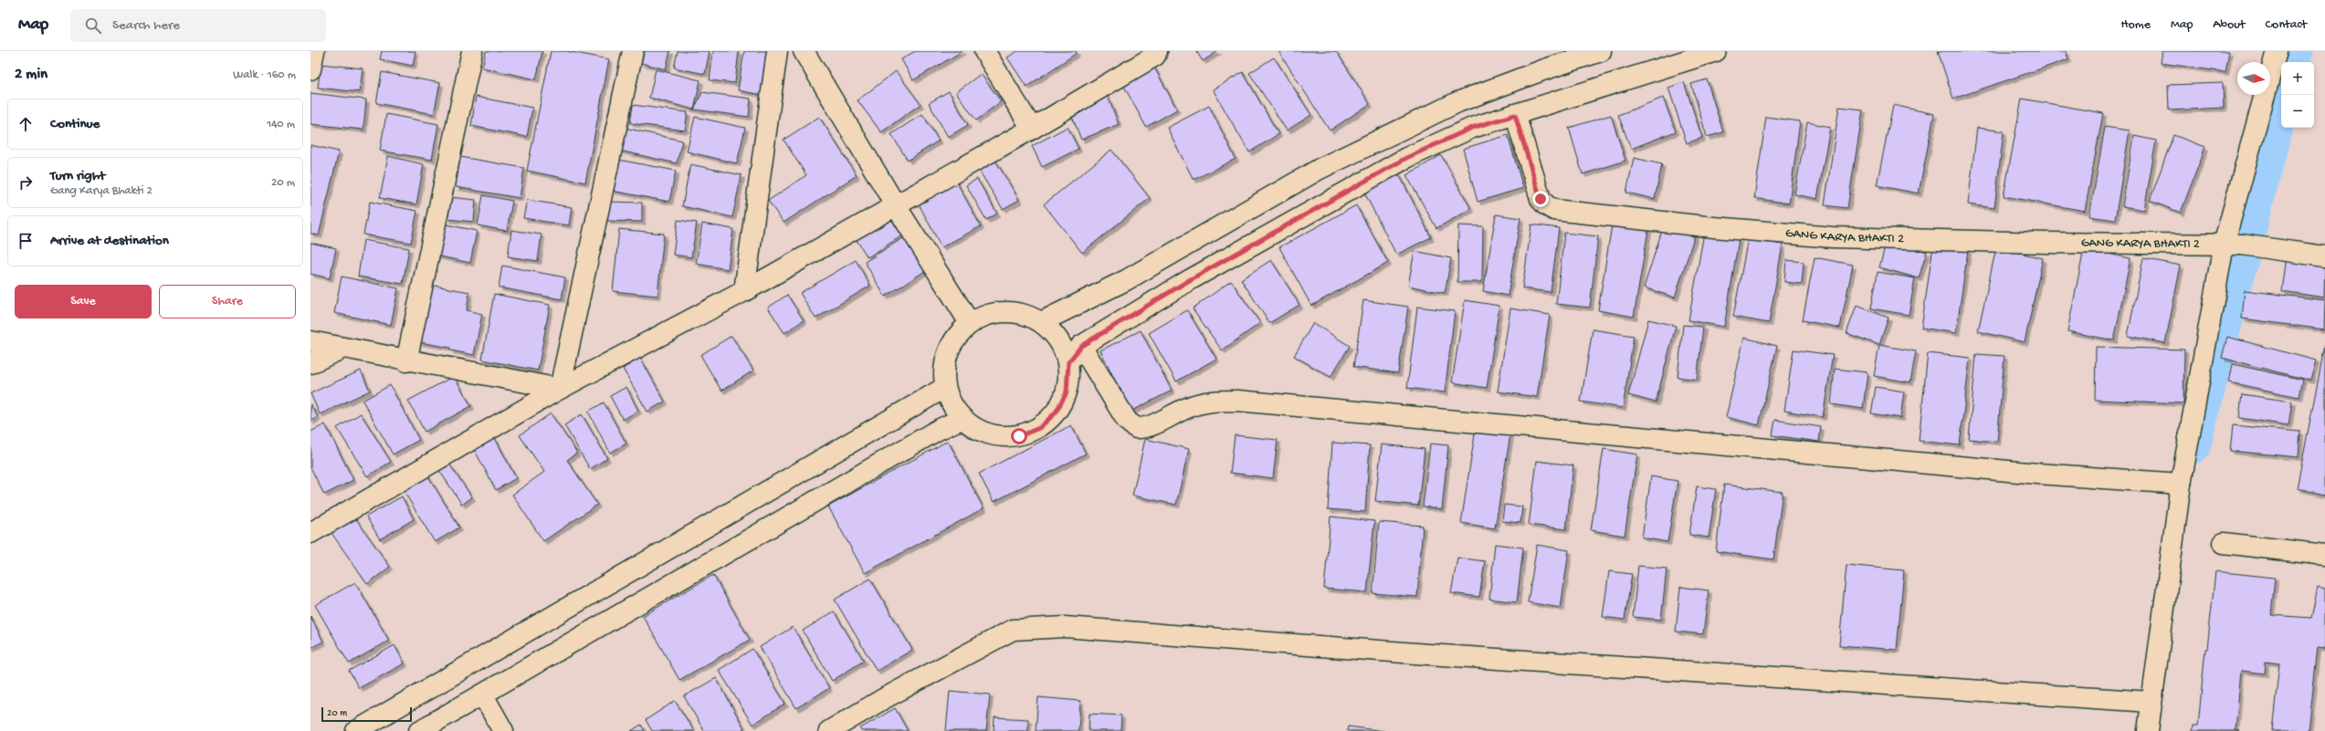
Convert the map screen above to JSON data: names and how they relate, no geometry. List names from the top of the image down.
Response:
{
  "streets": {
    "street": ["GANG KARYA BHAKTI 2"]
  },
  "scale_bar": "20 m",
  "north": "right",
  "page": {
    "header": "Map",
    "search": "Search here",
    "nav": [
      "Home",
      "Map",
      "About",
      "Contact"
    ],
    "heading": ["2 min", "Walk · 160 m"],
    "map_buttons": ["+", "−"],
    "list": [
      ["Continue", "140 m"],
      ["Turn right", "Gang Karya Bhakti 2", "20 m"],
      "Arrive at destination"
    ],
    "buttons": ["Save", "Share"],
    "scale": "20 m"
  }
}
